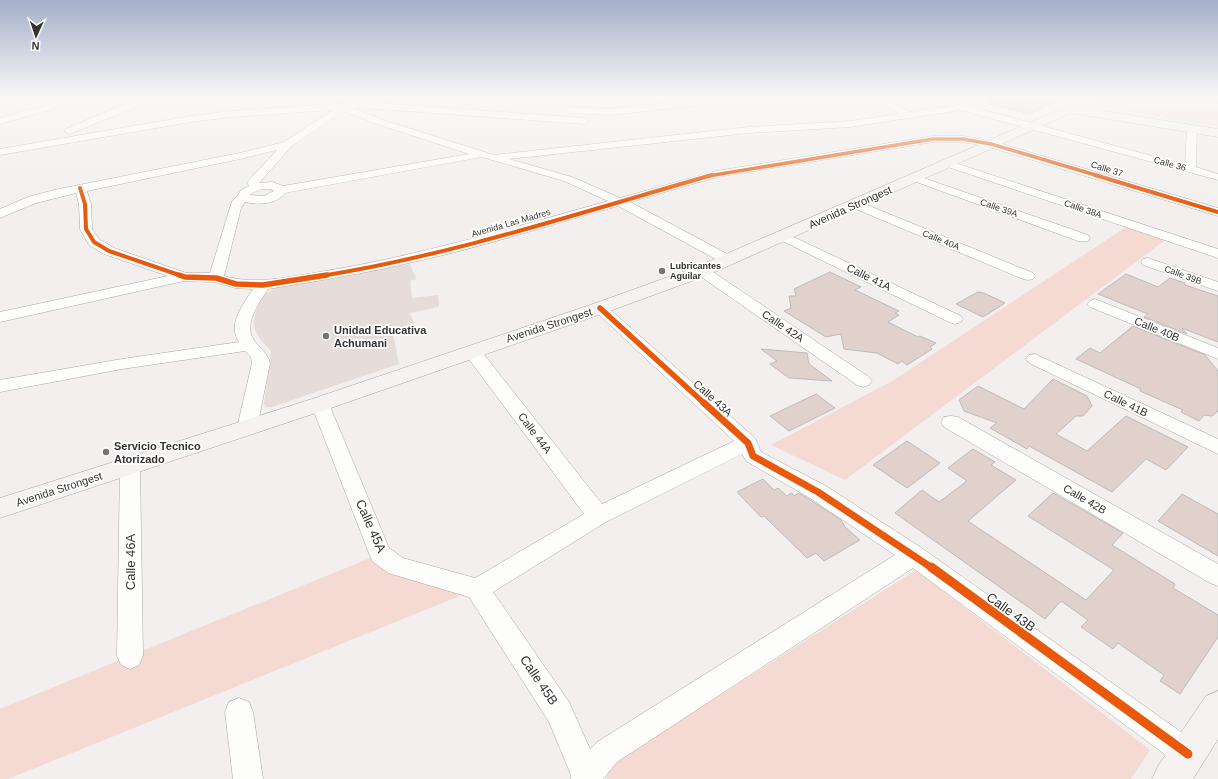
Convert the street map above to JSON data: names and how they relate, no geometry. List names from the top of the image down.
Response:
{
  "streets": {
    "main road": ["Avenida Strongest"],
    "street": [
      "Calle 36",
      "Calle 37",
      "Calle 39A",
      "Calle 38A",
      "Avenida Las Madres",
      "Calle 40A",
      "Calle 39B",
      "Calle 41A",
      "Calle 42A",
      "Calle 40B",
      "Calle 43A",
      "Calle 41B",
      "Calle 44A",
      "Calle 42B",
      "Calle 45A",
      "Calle 46A",
      "Calle 43B",
      "Calle 45B"
    ]
  },
  "crossings": [
    ["Calle 37", "Avenida Strongest"],
    ["Calle 37", "Avenida Las Madres"],
    ["Avenida Strongest", "Calle 39A"],
    ["Avenida Strongest", "Calle 38A"],
    ["Avenida Strongest", "Avenida Las Madres"],
    ["Avenida Strongest", "Calle 40A"],
    ["Avenida Strongest", "Calle 41A"],
    ["Avenida Strongest", "Calle 42A"],
    ["Avenida Strongest", "Calle 43A"],
    ["Avenida Strongest", "Calle 44A"],
    ["Avenida Strongest", "Calle 45A"],
    ["Avenida Strongest", "Calle 46A"],
    ["Calle 43A", "Calle 43B"],
    ["Calle 45A", "Calle 45B"]
  ],
  "places": ["Lubricantes Aguilar", "Unidad Educativa Achumani", "Servicio Tecnico Atorizado"],
  "north": "bottom"
}
